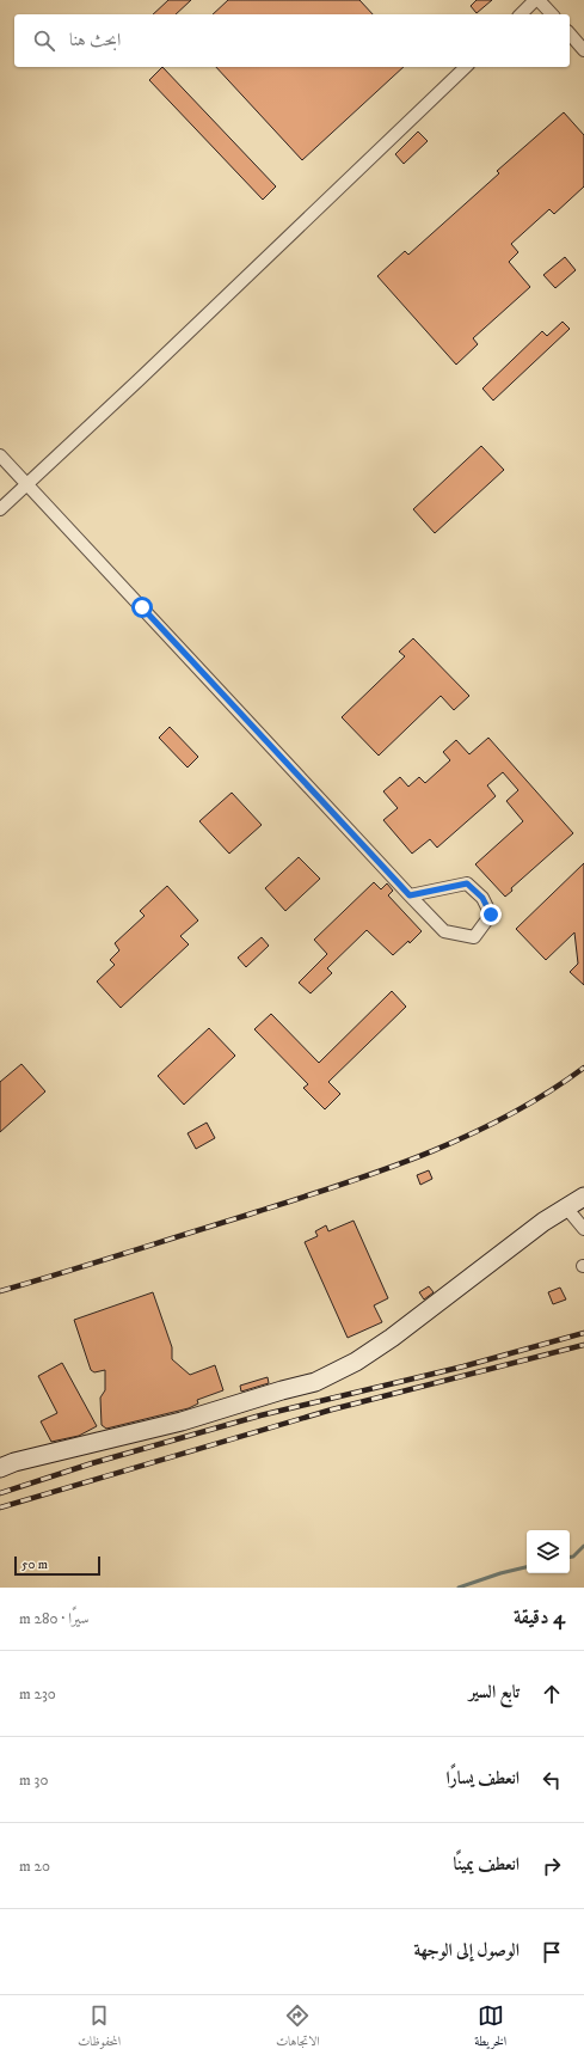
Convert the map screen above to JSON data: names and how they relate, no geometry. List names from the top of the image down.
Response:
{
  "scale_bar": "50 m",
  "page": {
    "search": "ابحث هنا",
    "scale": "50 m",
    "heading": ["4 دقيقة", "سيرًا · 280 m"],
    "list": [
      ["تابع السير", "230 m"],
      ["انعطف يسارًا", "30 m"],
      ["انعطف يمينًا", "20 m"],
      "الوصول إلى الوجهة"
    ],
    "nav": ["الخريطة", "الاتجاهات", "المحفوظات"]
  }
}
